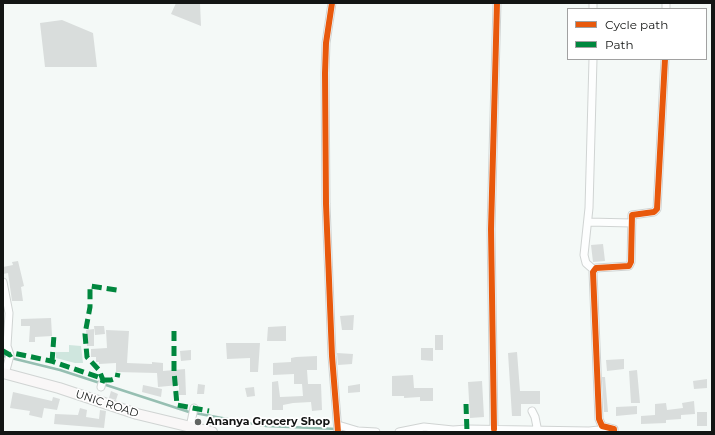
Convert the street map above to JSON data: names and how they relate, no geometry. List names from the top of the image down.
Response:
{
  "streets": {
    "main road": ["UNIC ROAD"]
  },
  "places": ["Ananya Grocery Shop"],
  "legend": ["Cycle path", "Path"]
}
